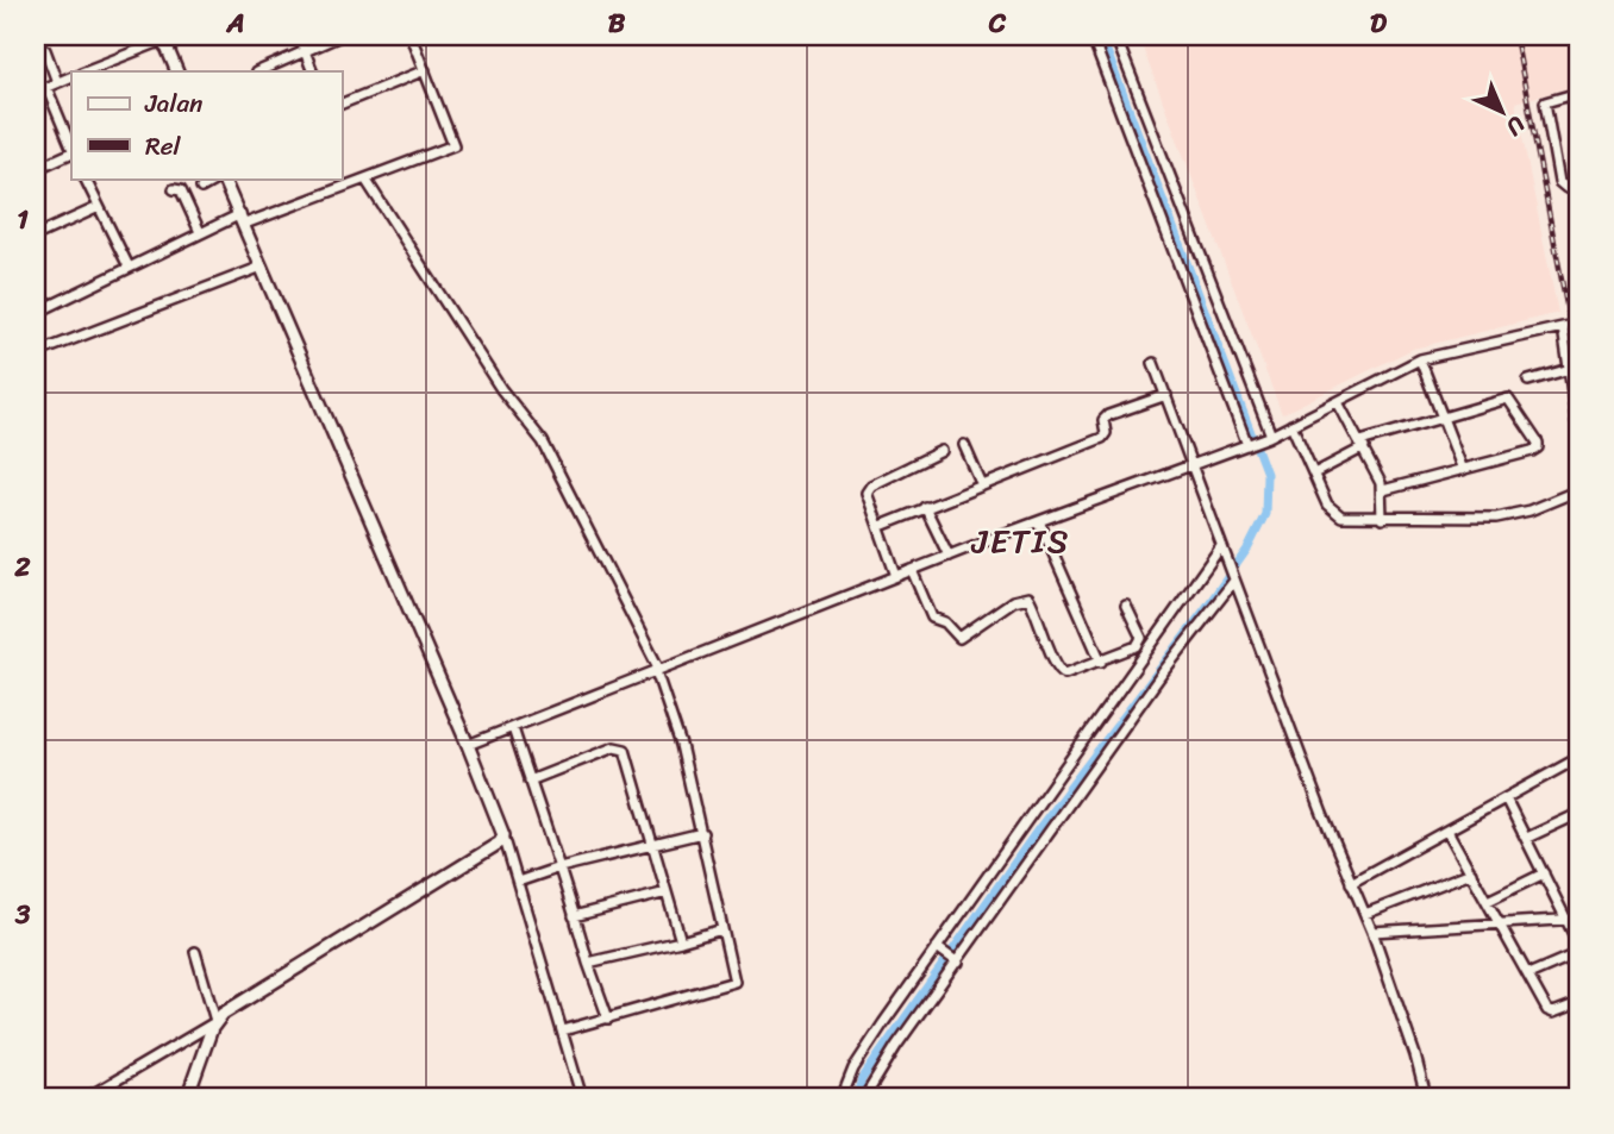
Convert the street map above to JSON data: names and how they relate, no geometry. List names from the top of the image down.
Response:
{
  "districts": ["JETIS"],
  "legend": ["Jalan", "Rel"],
  "north": "bottom right",
  "grid": {
    "columns": [
      "A",
      "B",
      "C",
      "D"
    ],
    "rows": ["1", "2", "3"]
  }
}
